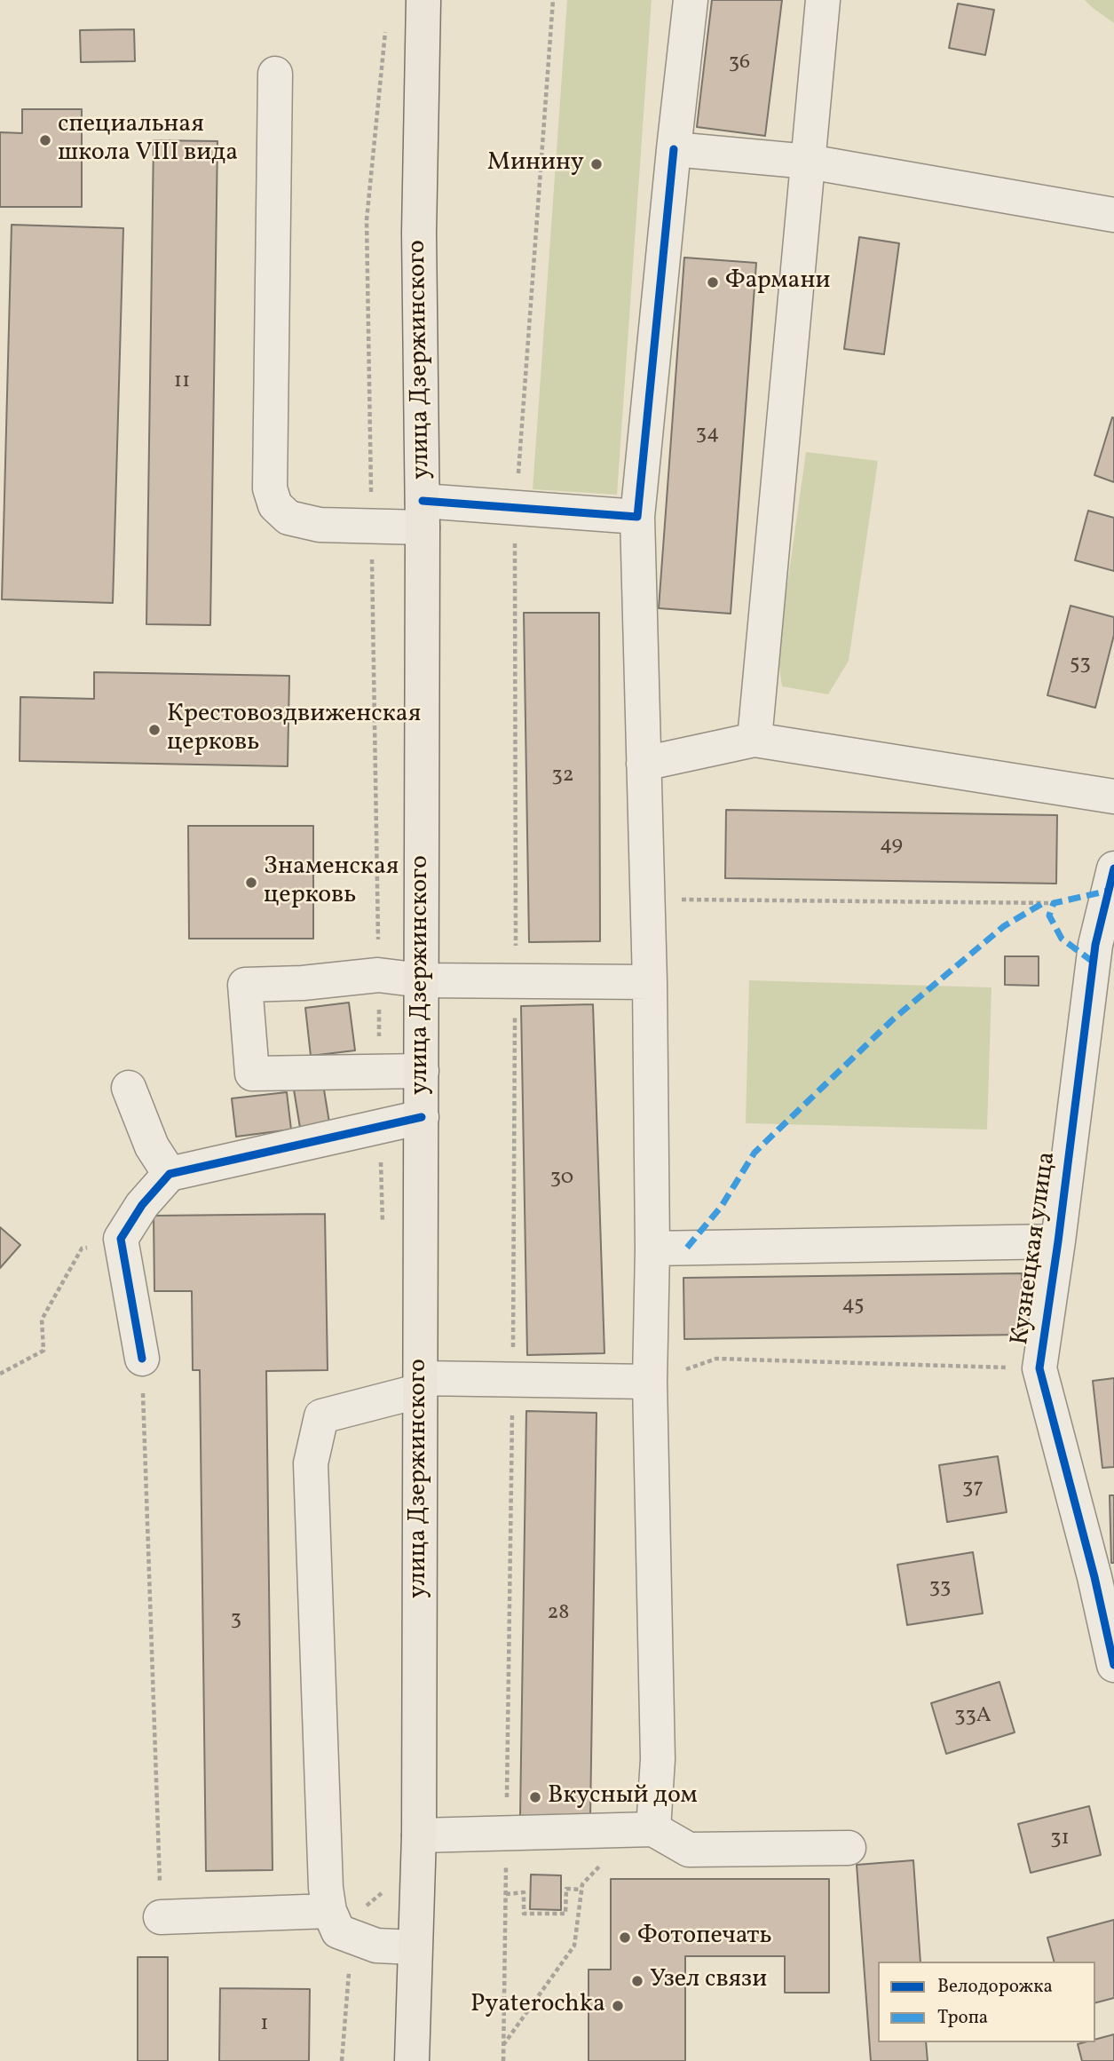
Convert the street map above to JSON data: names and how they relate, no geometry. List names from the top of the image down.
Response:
{
  "streets": {
    "main road": ["улица Дзержинского"],
    "street": ["Кузнецкая улица"]
  },
  "places": [
    "специальная школа VIII вида",
    "Минину",
    "Фармани",
    "Крестовоздвиженская церковь",
    "Знаменская церковь",
    "Вкусный дом",
    "Фотопечать",
    "Узел связи",
    "Pyaterochka"
  ],
  "house_numbers": [
    "36",
    "11",
    "34",
    "53",
    "32",
    "49",
    "30",
    "45",
    "37",
    "33",
    "28",
    "3",
    "33А",
    "31",
    "1"
  ],
  "legend": ["Велодорожка", "Тропа"]
}
